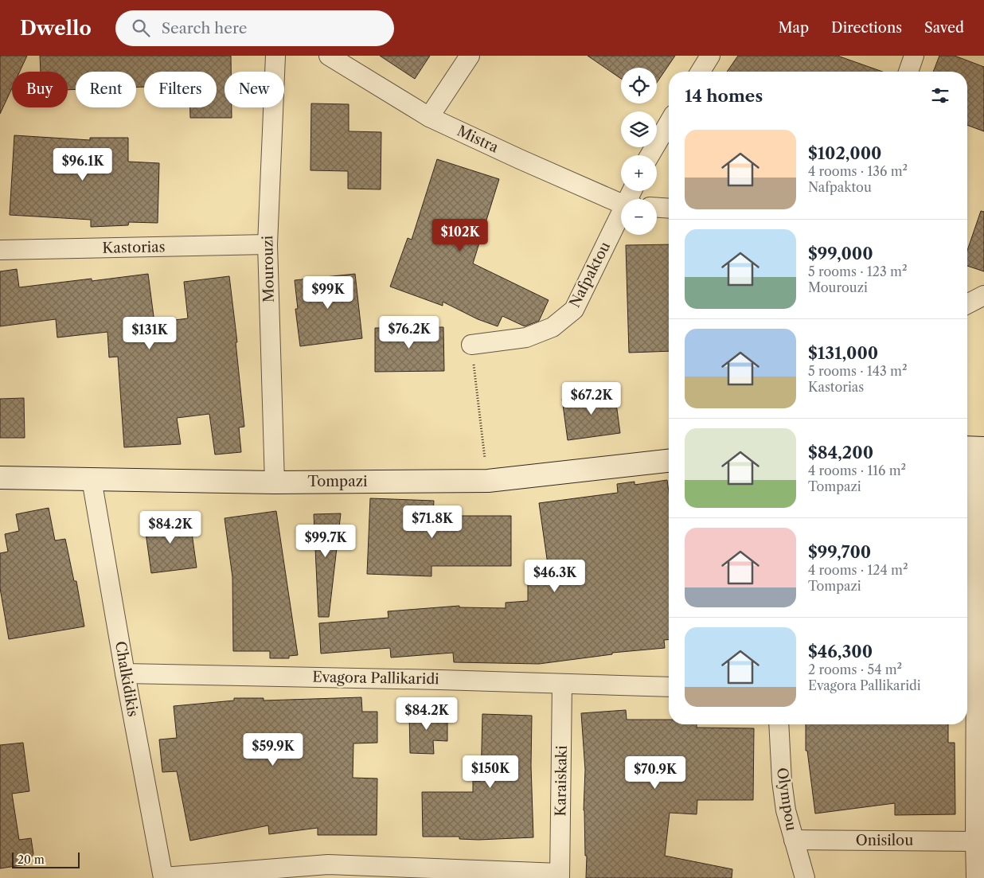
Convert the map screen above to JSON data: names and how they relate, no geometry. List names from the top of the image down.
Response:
{
  "streets": {
    "street": [
      "Mistra",
      "Kastorias",
      "Mourouzi",
      "Nafpaktou",
      "Tompazi",
      "Evagora Pallikaridi",
      "Chalkidikis",
      "Karaiskaki",
      "Olympou",
      "Onisilou"
    ]
  },
  "crossings": [
    ["Kastorias", "Mourouzi"],
    ["Mourouzi", "Tompazi"],
    ["Tompazi", "Chalkidikis"],
    ["Evagora Pallikaridi", "Chalkidikis"],
    ["Evagora Pallikaridi", "Karaiskaki"],
    ["Olympou", "Onisilou"]
  ],
  "scale_bar": "20 m",
  "page": {
    "header": "Dwello",
    "search": "Search here",
    "nav": ["Map", "Directions", "Saved"],
    "map_buttons": ["+", "−"],
    "chip": [
      "Buy",
      "Rent",
      "Filters",
      "New"
    ],
    "heading": "14 homes",
    "list": [
      {
        "name": "$102,000",
        "note": "4 rooms · 136 m² · Nafpaktou"
      },
      {
        "name": "$99,000",
        "note": "5 rooms · 123 m² · Mourouzi"
      },
      {
        "name": "$131,000",
        "note": "5 rooms · 143 m² · Kastorias"
      },
      {
        "name": "$84,200",
        "note": "4 rooms · 116 m² · Tompazi"
      },
      {
        "name": "$99,700",
        "note": "4 rooms · 124 m² · Tompazi"
      },
      {
        "name": "$46,300",
        "note": "2 rooms · 54 m² · Evagora Pallikaridi"
      }
    ],
    "price": [
      "$96.1K",
      "$102K",
      "$99K",
      "$76.2K",
      "$131K",
      "$67.2K",
      "$71.8K",
      "$84.2K",
      "$99.7K",
      "$46.3K",
      "$84.2K",
      "$59.9K",
      "$150K",
      "$70.9K"
    ],
    "scale": "20 m"
  }
}
